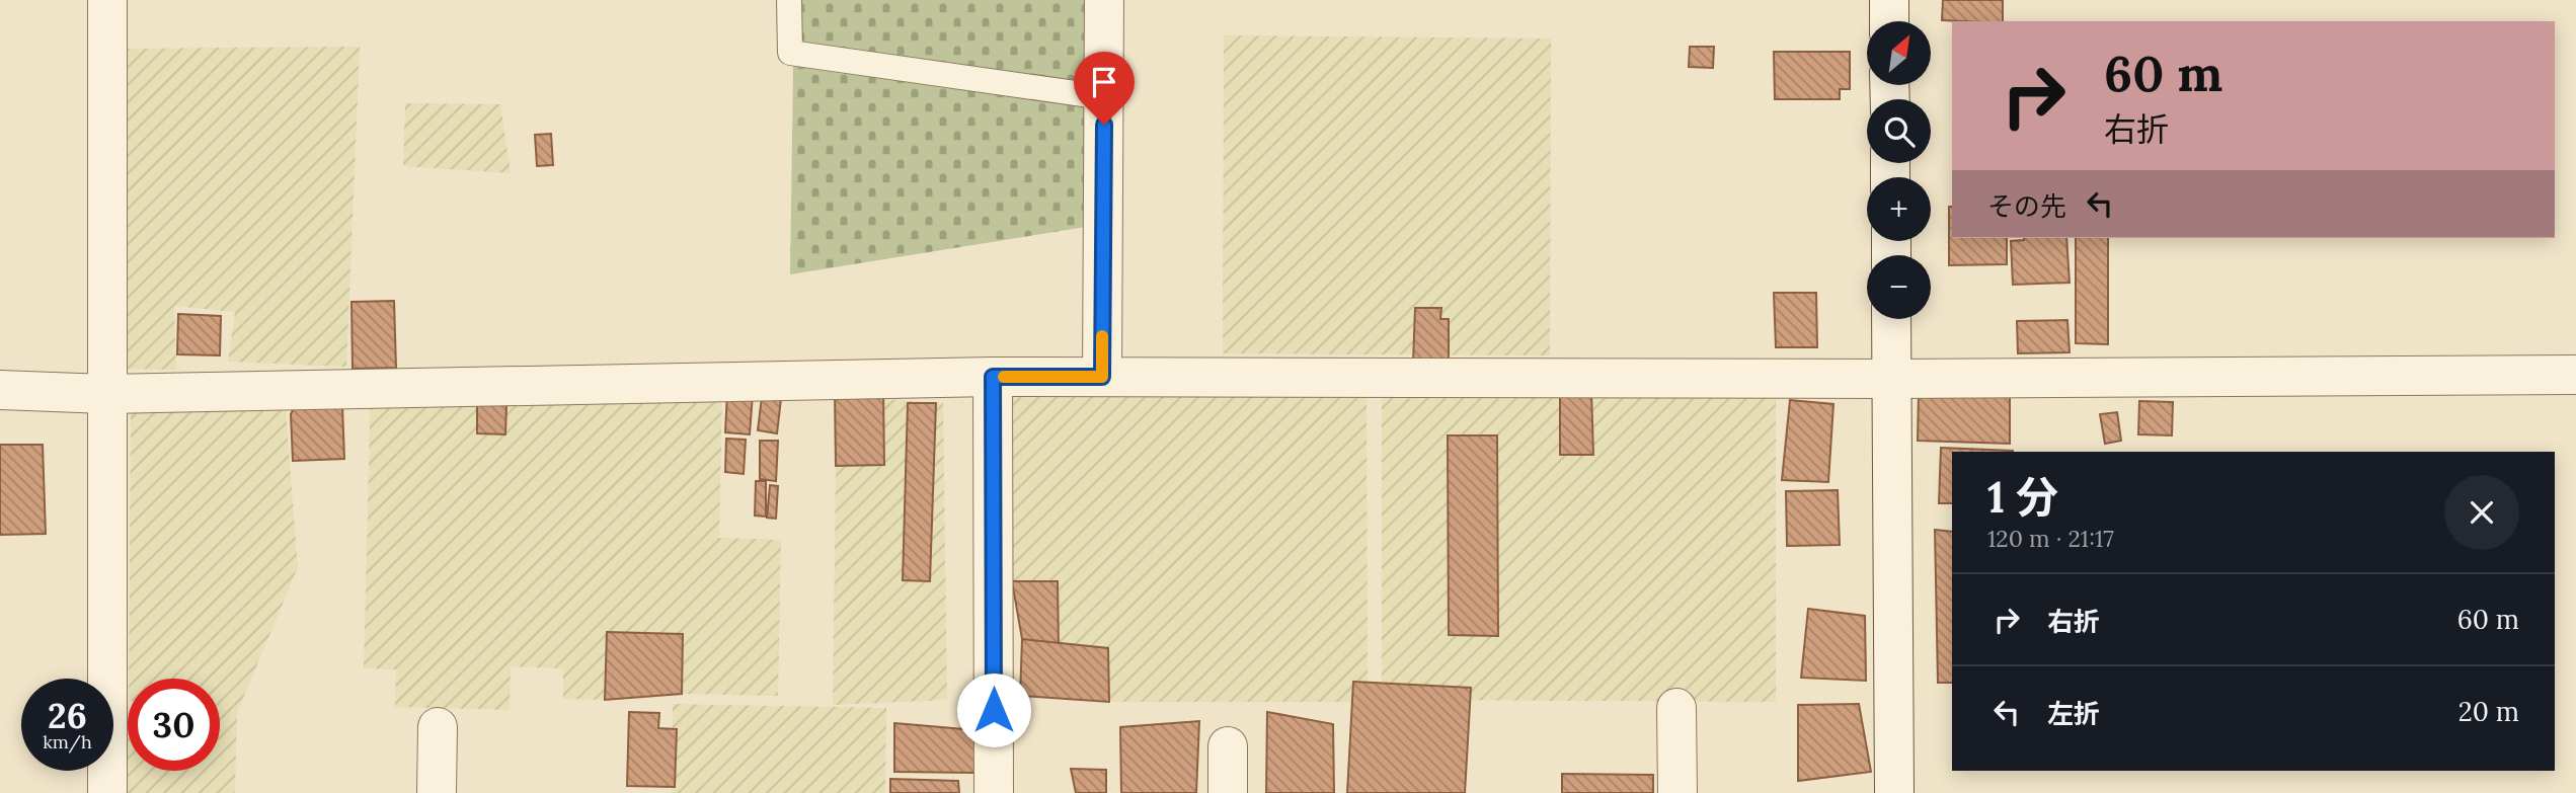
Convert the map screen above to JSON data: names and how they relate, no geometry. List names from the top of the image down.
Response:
{
  "north": "top right",
  "page": {
    "map_buttons": ["+", "−"],
    "turn": ["60 m", "右折"],
    "then": "その先",
    "heading": ["1 分", "120 m · 21:17"],
    "list": [
      {
        "name": "右折",
        "value": "60 m"
      },
      {
        "name": "左折",
        "value": "20 m"
      }
    ],
    "speed": "26 km/h",
    "limit": "30"
  }
}
